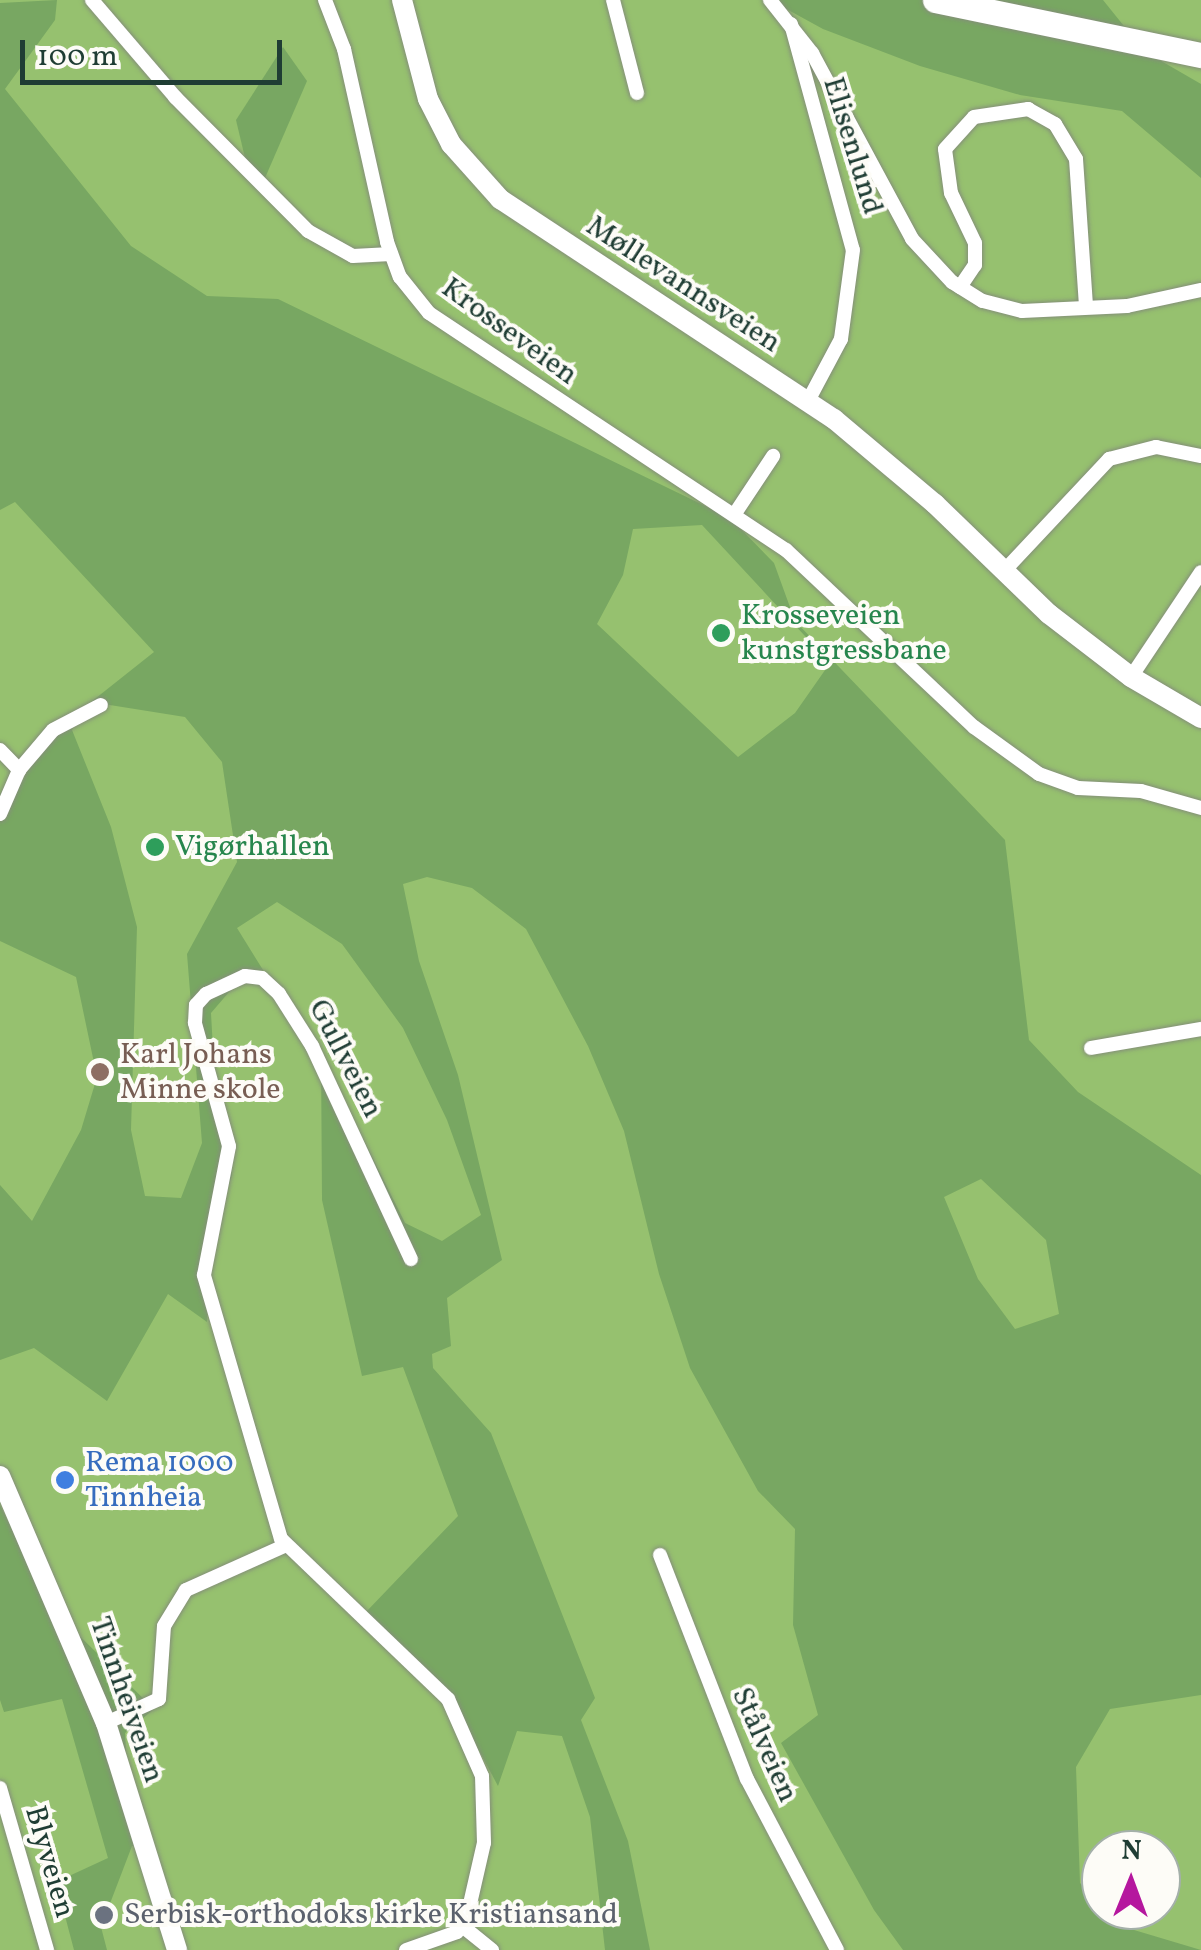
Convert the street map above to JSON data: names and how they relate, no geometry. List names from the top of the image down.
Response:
{
  "streets": {
    "main road": ["Møllevannsveien", "Tinnheiveien"],
    "street": [
      "Elisenlund",
      "Krosseveien",
      "Gullveien",
      "Stålveien",
      "Blyveien"
    ]
  },
  "crossings": [
    ["Elisenlund", "Møllevannsveien"]
  ],
  "places": [
    "Krosseveien kunstgressbane",
    "Vigørhallen",
    "Karl Johans Minne skole",
    "Rema 1000 Tinnheia",
    "Serbisk-orthodoks kirke Kristiansand"
  ],
  "scale_bar": "100 m",
  "north": "top"
}
